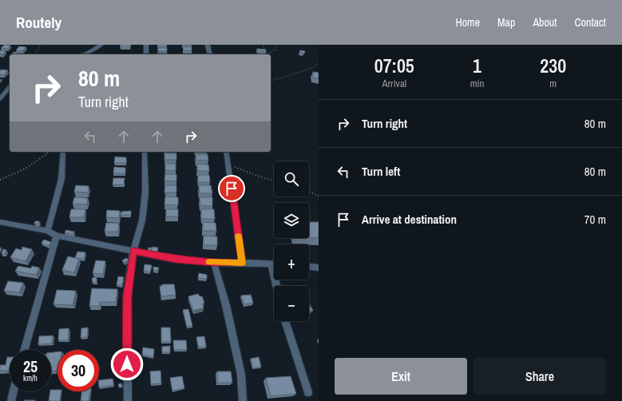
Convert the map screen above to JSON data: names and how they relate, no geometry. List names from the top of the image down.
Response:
{
  "page": {
    "header": "Routely",
    "nav": [
      "Home",
      "Map",
      "About",
      "Contact"
    ],
    "eta": [
      "07:05",
      "Arrival",
      "1",
      "min",
      "230",
      "m"
    ],
    "turn": ["80 m", "Turn right"],
    "list": [
      {
        "name": "Turn right",
        "value": "80 m"
      },
      {
        "name": "Turn left",
        "value": "80 m"
      },
      {
        "name": "Arrive at destination",
        "value": "70 m"
      }
    ],
    "map_buttons": ["+", "−"],
    "speed": "25 km/h",
    "limit": "30",
    "buttons": ["Exit", "Share"]
  }
}
